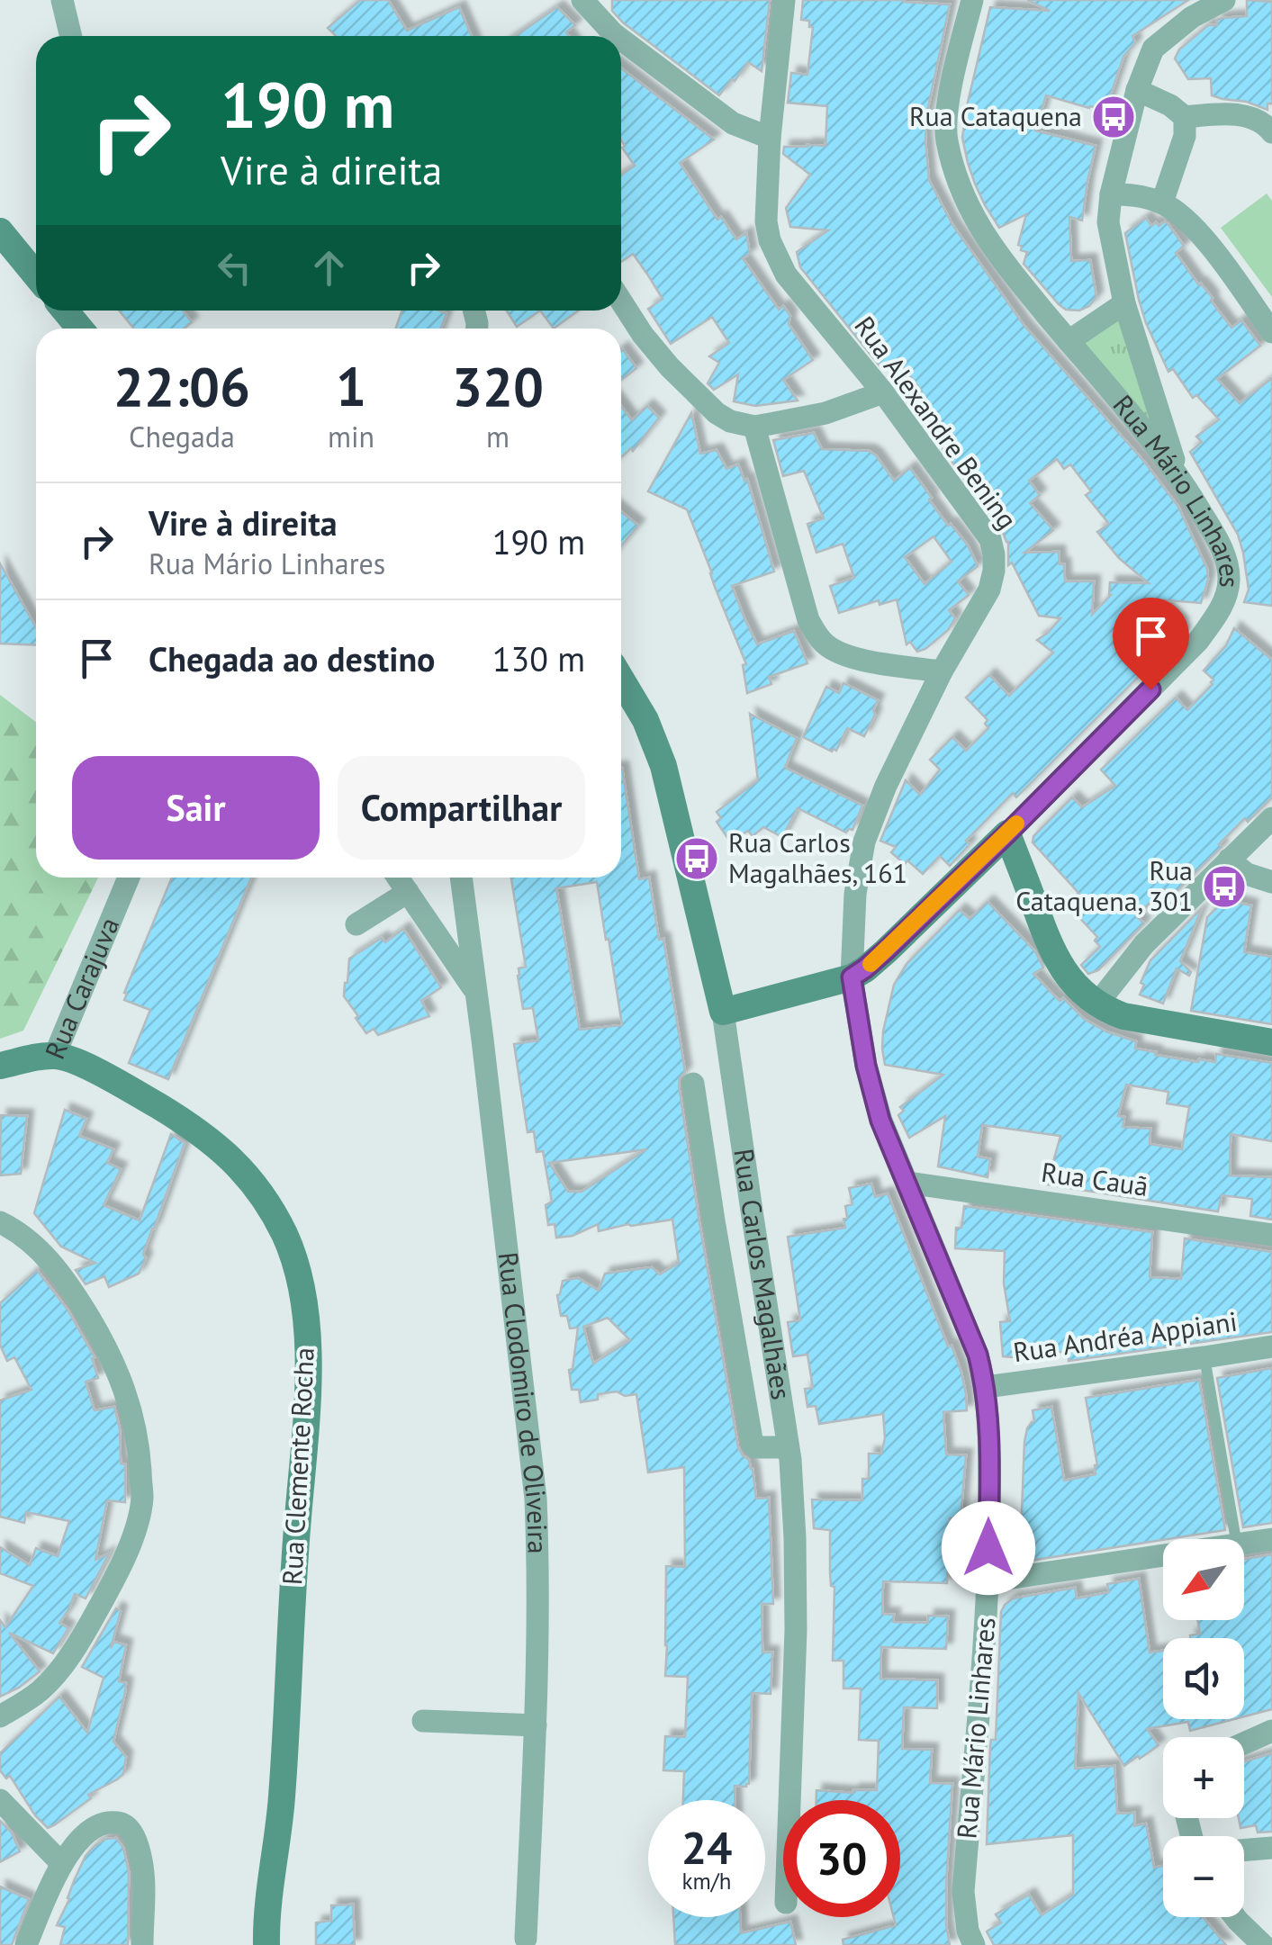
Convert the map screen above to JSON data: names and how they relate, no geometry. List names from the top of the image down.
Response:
{
  "streets": {
    "street": [
      "Rua Alexandre Bening",
      "Rua Mário Linhares",
      "Rua Carajuva",
      "Rua Cauã",
      "Rua Carlos Magalhães",
      "Rua Andréa Appiani",
      "Rua Clodomiro de Oliveira",
      "Rua Clemente Rocha"
    ]
  },
  "crossings": [
    ["Rua Alexandre Bening", "Rua Mário Linhares"],
    ["Rua Mário Linhares", "Rua Cauã"],
    ["Rua Mário Linhares", "Rua Andréa Appiani"],
    ["Rua Carajuva", "Rua Clemente Rocha"]
  ],
  "places": {
    "bus stop": ["Rua Cataquena", "Rua Carlos Magalhães, 161", "Rua Cataquena, 301"]
  },
  "north": "bottom left",
  "page": {
    "turn": ["190 m", "Vire à direita"],
    "eta": [
      "22:06",
      "Chegada",
      "1",
      "min",
      "320",
      "m"
    ],
    "list": [
      {
        "name": "Vire à direita",
        "note": "Rua Mário Linhares",
        "value": "190 m"
      },
      {
        "name": "Chegada ao destino",
        "value": "130 m"
      }
    ],
    "buttons": ["Sair", "Compartilhar"],
    "map_buttons": ["+", "−"],
    "speed": "24 km/h",
    "limit": "30"
  }
}
